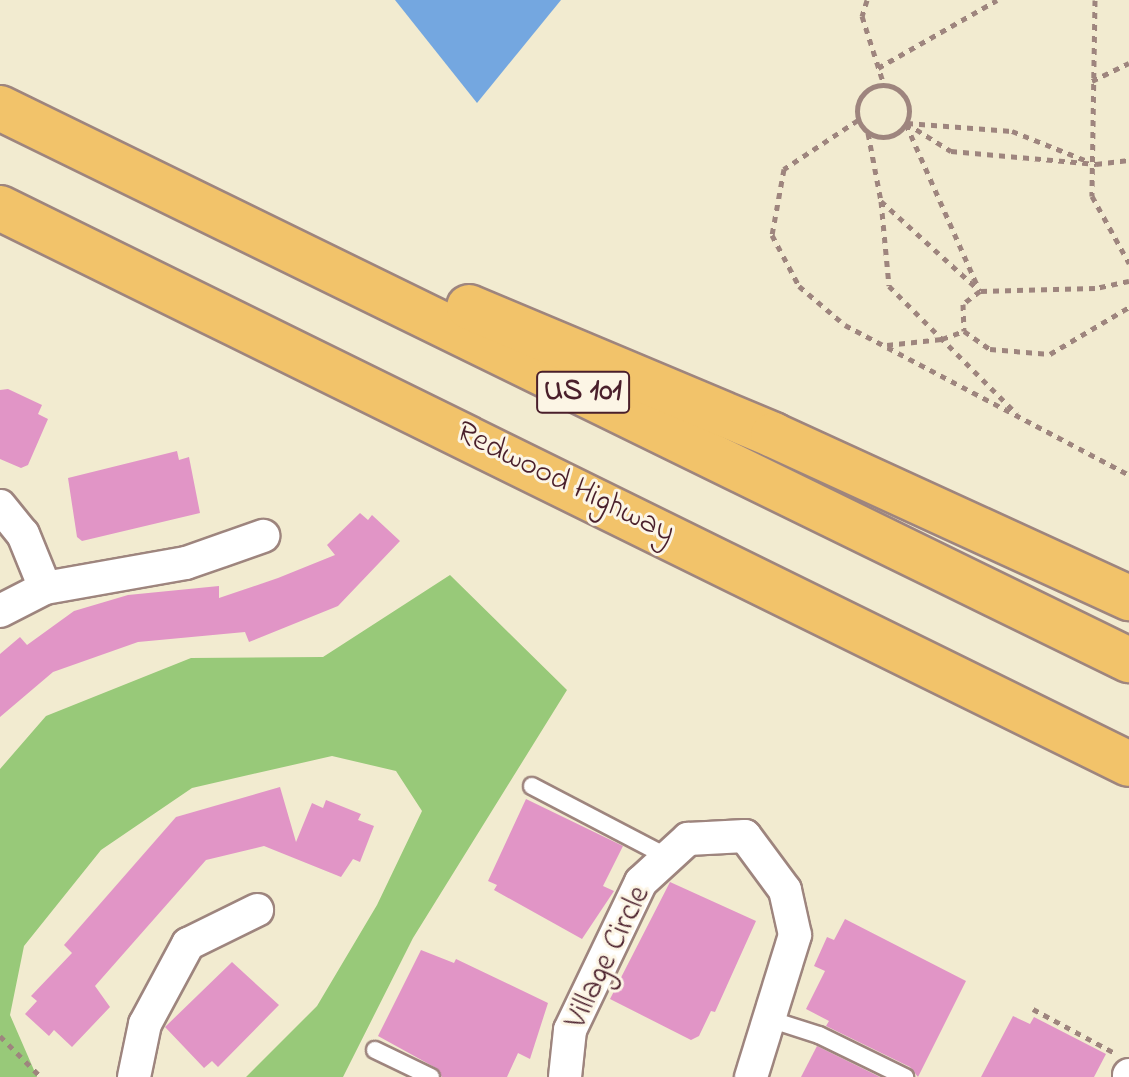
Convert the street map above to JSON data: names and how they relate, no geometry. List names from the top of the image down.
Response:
{
  "streets": {
    "highway": ["US 101", "Redwood Highway"],
    "street": ["Village Circle"]
  }
}
